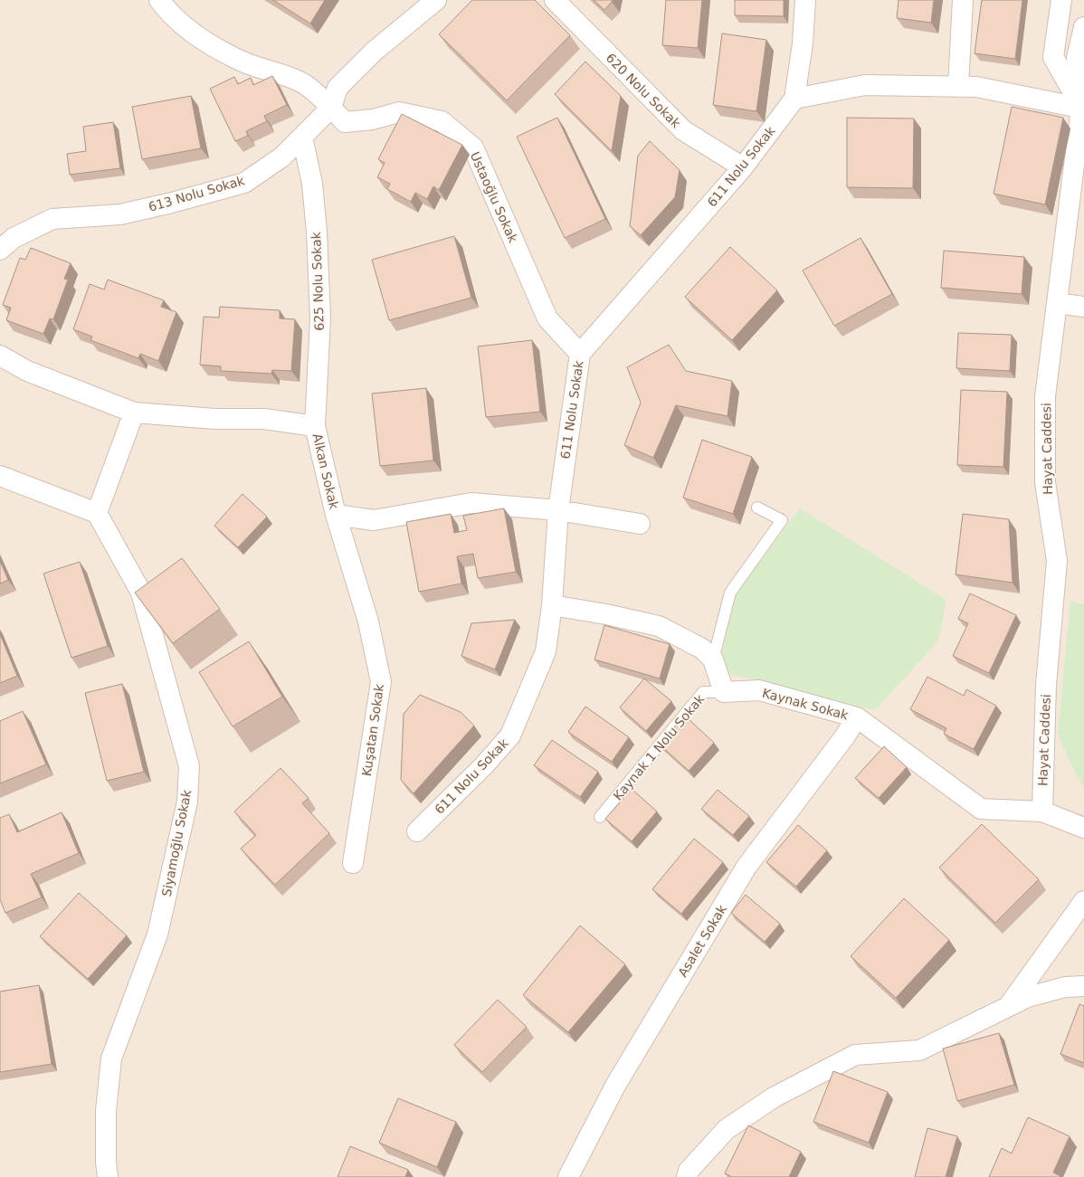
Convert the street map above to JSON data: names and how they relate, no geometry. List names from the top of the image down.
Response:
{
  "streets": {
    "street": [
      "620 Nolu Sokak",
      "611 Nolu Sokak",
      "613 Nolu Sokak",
      "Ustaoğlu Sokak",
      "625 Nolu Sokak",
      "Hayat Caddesi",
      "Alkan Sokak",
      "Kaynak Sokak",
      "Kuşatan Sokak",
      "Siyamoğlu Sokak",
      "Asalet Sokak"
    ],
    "lane": ["Kaynak 1 Nolu Sokak"]
  },
  "crossings": [
    ["620 Nolu Sokak", "611 Nolu Sokak"],
    ["611 Nolu Sokak", "Ustaoğlu Sokak"],
    ["611 Nolu Sokak", "Alkan Sokak"],
    ["613 Nolu Sokak", "Ustaoğlu Sokak"],
    ["613 Nolu Sokak", "625 Nolu Sokak"],
    ["625 Nolu Sokak", "Alkan Sokak"],
    ["Hayat Caddesi", "Kaynak Sokak"],
    ["Alkan Sokak", "Kuşatan Sokak"],
    ["Kaynak Sokak", "Kaynak 1 Nolu Sokak"],
    ["Kaynak Sokak", "Asalet Sokak"]
  ]
}
